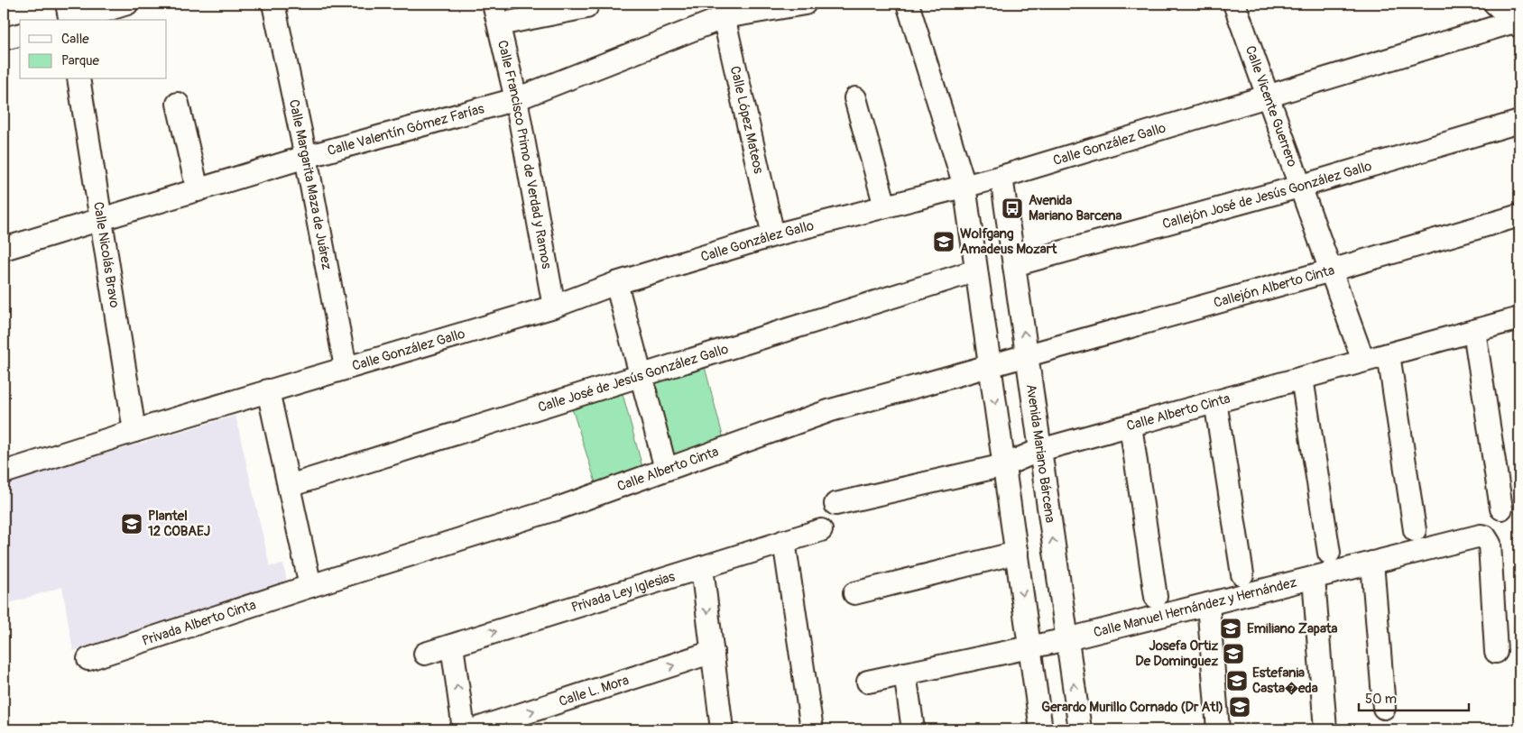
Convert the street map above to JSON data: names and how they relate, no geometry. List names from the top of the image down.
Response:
{
  "streets": {
    "street": [
      "Calle Vicente Guerrero",
      "Calle López Mateos",
      "Calle Valentín Gómez Farías",
      "Calle González Gallo",
      "Calle Francisco Primo de Verdad y Ramos",
      "Calle Margarita Maza de Juárez",
      "Callejón José de Jesús González Gallo",
      "Calle Nicolás Bravo",
      "Callejón Alberto Cinta",
      "Calle José de Jesús González Gallo",
      "Calle Alberto Cinta",
      "Avenida Mariano Bárcena",
      "Privada Ley Iglesias",
      "Calle Manuel Hernández y Hernández",
      "Privada Alberto Cinta",
      "Calle L. Mora"
    ]
  },
  "crossings": [
    ["Calle Vicente Guerrero", "Calle González Gallo"],
    ["Calle Vicente Guerrero", "Callejón José de Jesús González Gallo"],
    ["Calle Vicente Guerrero", "Callejón Alberto Cinta"],
    ["Calle Vicente Guerrero", "Calle Alberto Cinta"],
    ["Calle López Mateos", "Calle Valentín Gómez Farías"],
    ["Calle López Mateos", "Calle González Gallo"],
    ["Calle Valentín Gómez Farías", "Calle Francisco Primo de Verdad y Ramos"],
    ["Calle Valentín Gómez Farías", "Calle Margarita Maza de Juárez"],
    ["Calle Valentín Gómez Farías", "Calle Nicolás Bravo"],
    ["Calle González Gallo", "Calle Francisco Primo de Verdad y Ramos"],
    ["Calle González Gallo", "Calle Margarita Maza de Juárez"],
    ["Calle González Gallo", "Calle Nicolás Bravo"],
    ["Calle González Gallo", "Avenida Mariano Bárcena"],
    ["Callejón José de Jesús González Gallo", "Avenida Mariano Bárcena"],
    ["Callejón Alberto Cinta", "Calle Alberto Cinta"],
    ["Callejón Alberto Cinta", "Avenida Mariano Bárcena"],
    ["Calle Alberto Cinta", "Avenida Mariano Bárcena"],
    ["Calle Alberto Cinta", "Privada Alberto Cinta"],
    ["Avenida Mariano Bárcena", "Calle Manuel Hernández y Hernández"]
  ],
  "one_way": ["Privada Ley Iglesias", "Calle L. Mora"],
  "places": {
    "bus stop": ["Avenida Mariano Barcena"],
    "school or university": [
      "Wolfgang Amadeus Mozart",
      "Plantel 12 COBAEJ",
      "Emiliano Zapata",
      "Josefa Ortiz De Dominguez",
      "Estefania Casta�eda",
      "Gerardo Murillo Cornado (Dr Atl)"
    ]
  },
  "legend": ["Calle", "Parque"],
  "scale_bar": "50 m"
}
